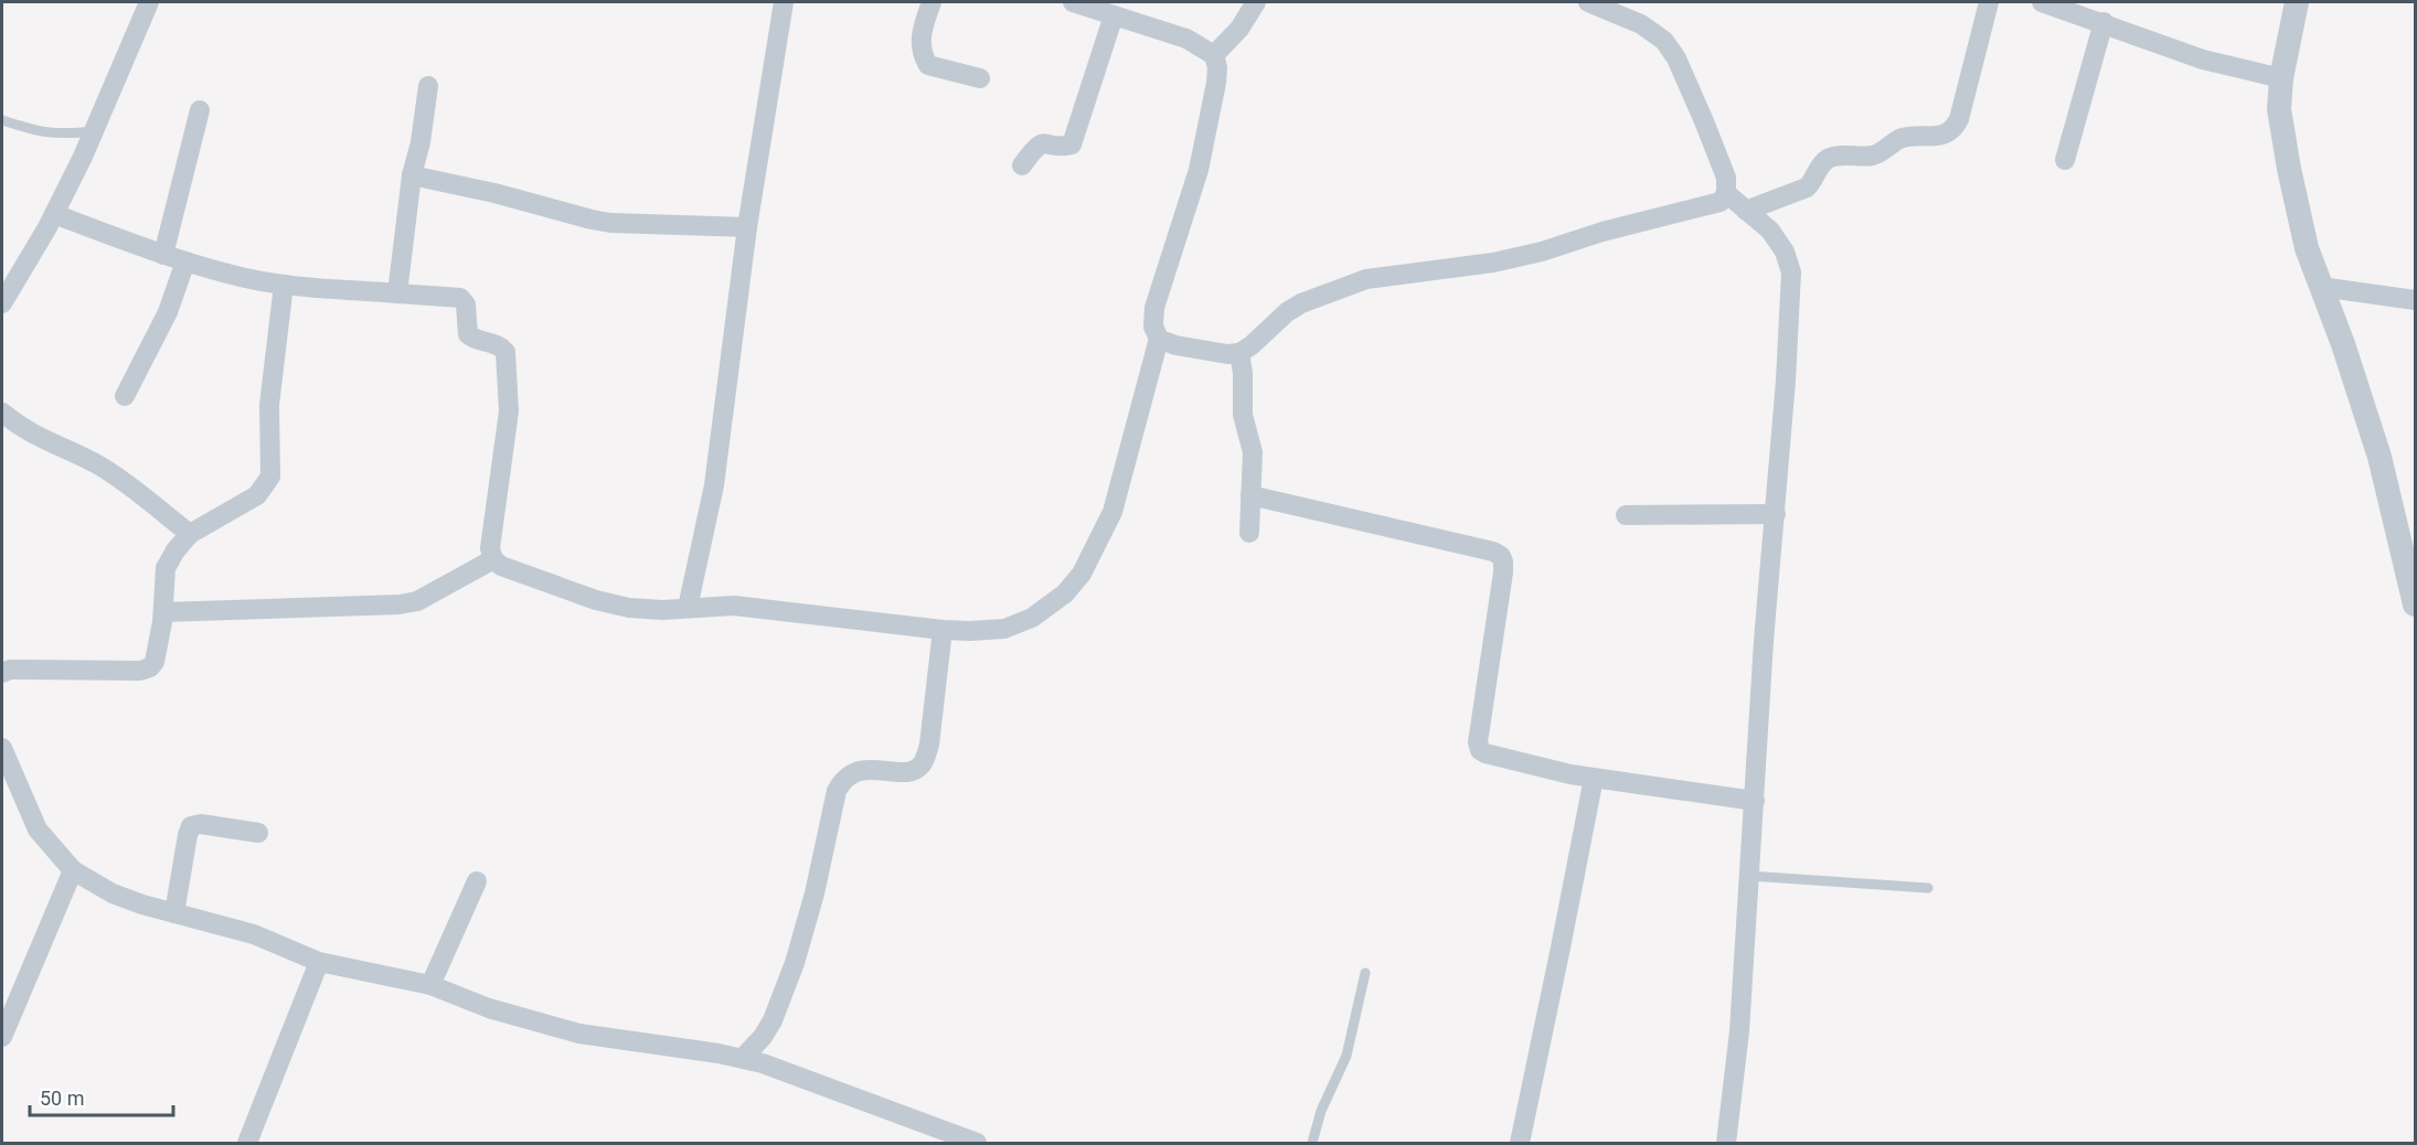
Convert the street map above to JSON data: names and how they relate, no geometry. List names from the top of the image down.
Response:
{
  "scale_bar": "50 m"
}
